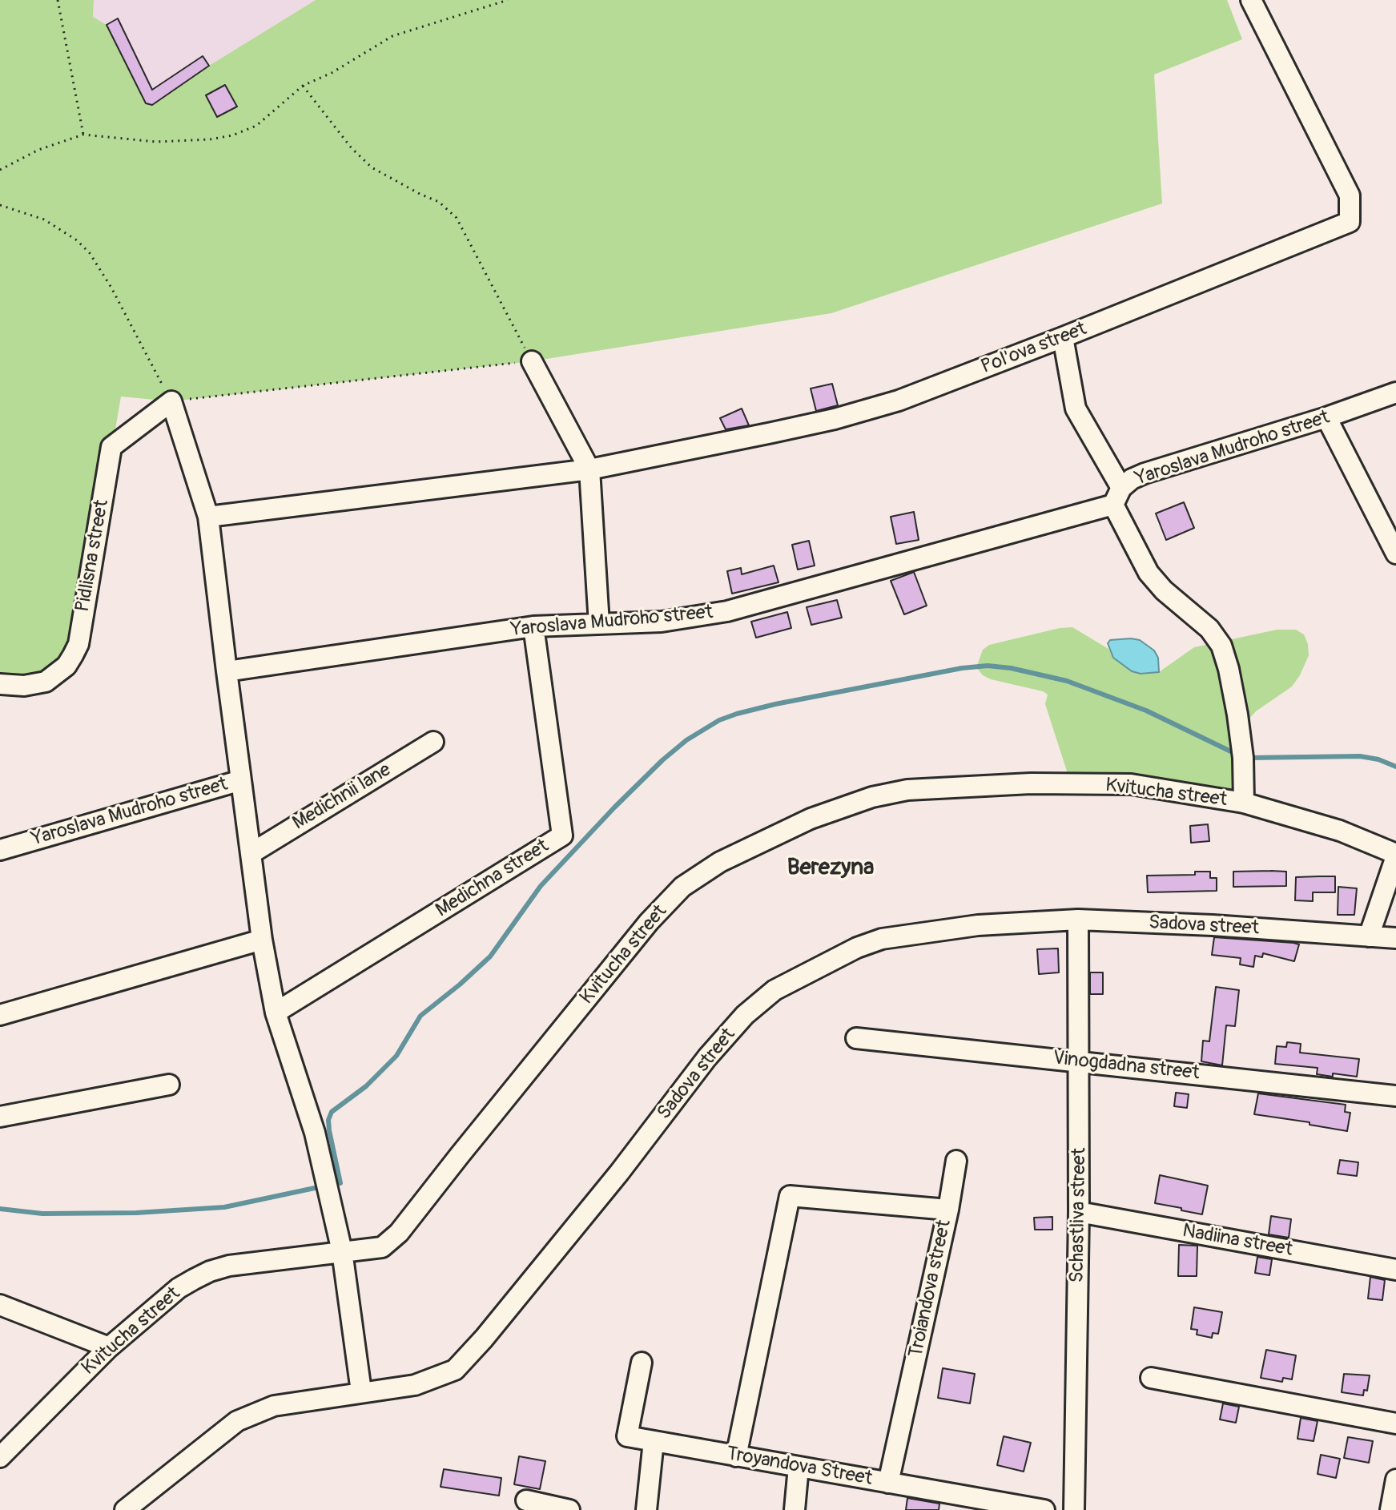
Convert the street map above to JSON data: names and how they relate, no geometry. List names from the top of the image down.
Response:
{
  "streets": {
    "street": [
      "Pol'ova street",
      "Yaroslava Mudroho street",
      "Pidlisna street",
      "Kvitucha street",
      "Medichnii lane",
      "Medichna street",
      "Sadova street",
      "Vinogdadna street",
      "Schastliva street",
      "Nadiina street",
      "Troiandova street",
      "Troyandova Street"
    ]
  },
  "crossings": [
    ["Yaroslava Mudroho street", "Medichna street"],
    ["Kvitucha street", "Sadova street"],
    ["Sadova street", "Schastliva street"],
    ["Vinogdadna street", "Schastliva street"],
    ["Schastliva street", "Nadiina street"],
    ["Troiandova street", "Troyandova Street"]
  ],
  "districts": ["Berezyna"]
}
